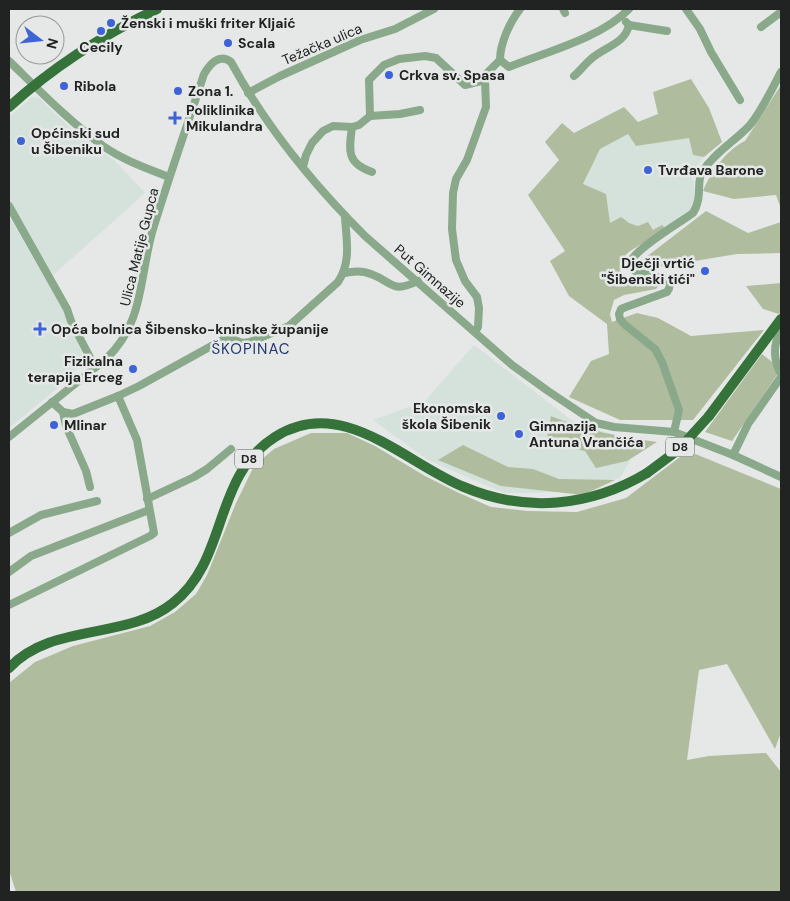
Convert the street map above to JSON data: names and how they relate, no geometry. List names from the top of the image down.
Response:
{
  "streets": {
    "main road": ["D8"],
    "street": ["Težačka ulica", "Ulica Matije Gupca", "Put Gimnazije"]
  },
  "crossings": [
    ["Težačka ulica", "Put Gimnazije"],
    ["Ulica Matije Gupca", "Put Gimnazije"]
  ],
  "districts": ["ŠKOPINAC"],
  "places": {
    "other": [
      "Ženski i muški friter Kljaić",
      "Cecily",
      "Scala",
      "Crkva sv. Spasa",
      "Ribola",
      "Zona 1.",
      "Općinski sud u Šibeniku",
      "Tvrđava Barone",
      "Dječji vrtić \"Šibenski tići\"",
      "Fizikalna terapija Erceg",
      "Ekonomska škola Šibenik",
      "Mlinar",
      "Gimnazija Antuna Vrančića"
    ],
    "health": ["Poliklinika Mikulandra", "Opća bolnica Šibensko-kninske županije"]
  },
  "north": "right"
}
